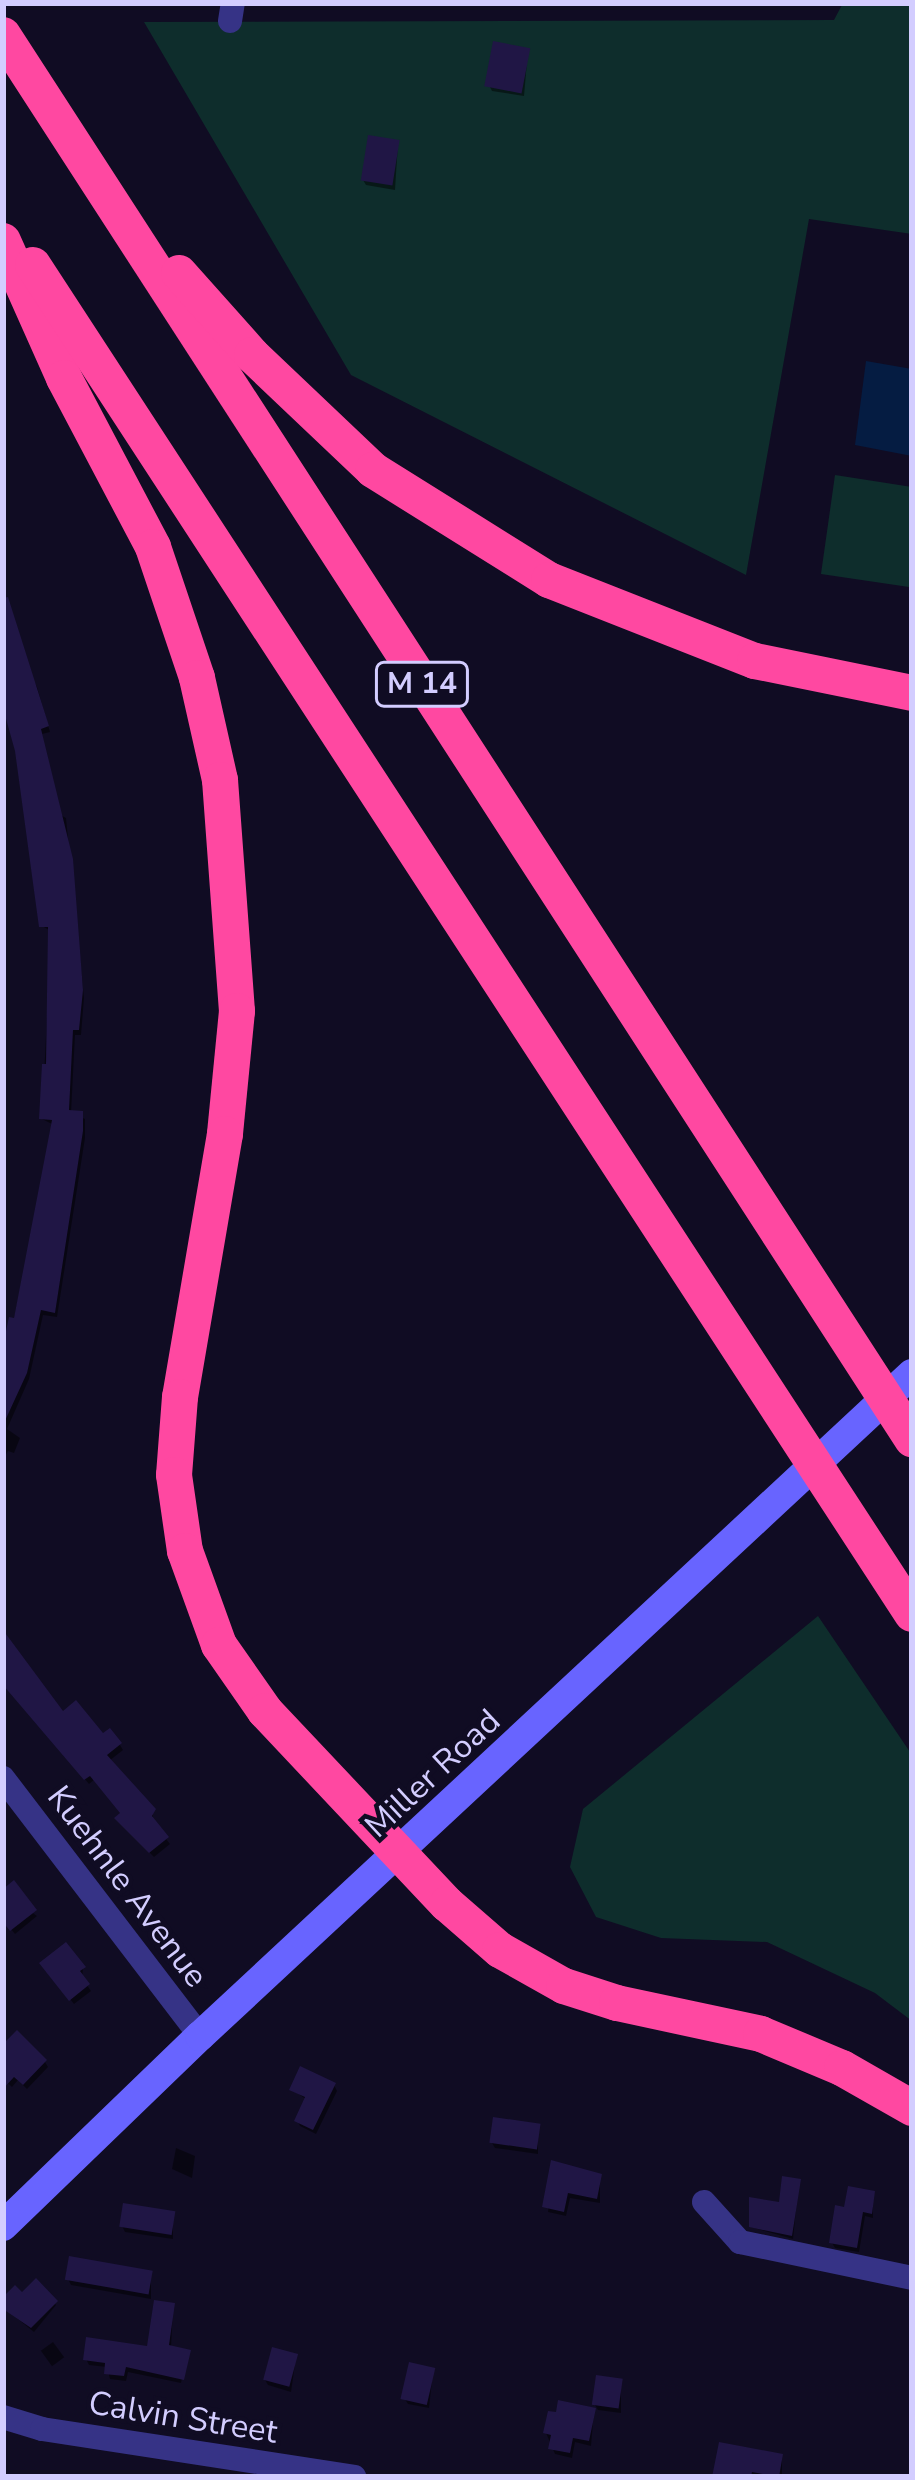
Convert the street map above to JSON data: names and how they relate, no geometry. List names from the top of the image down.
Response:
{
  "streets": {
    "highway": ["M 14"],
    "main road": ["Miller Road"],
    "street": ["Kuehnle Avenue", "Calvin Street"]
  },
  "crossings": [
    ["Miller Road", "Kuehnle Avenue"]
  ]
}
